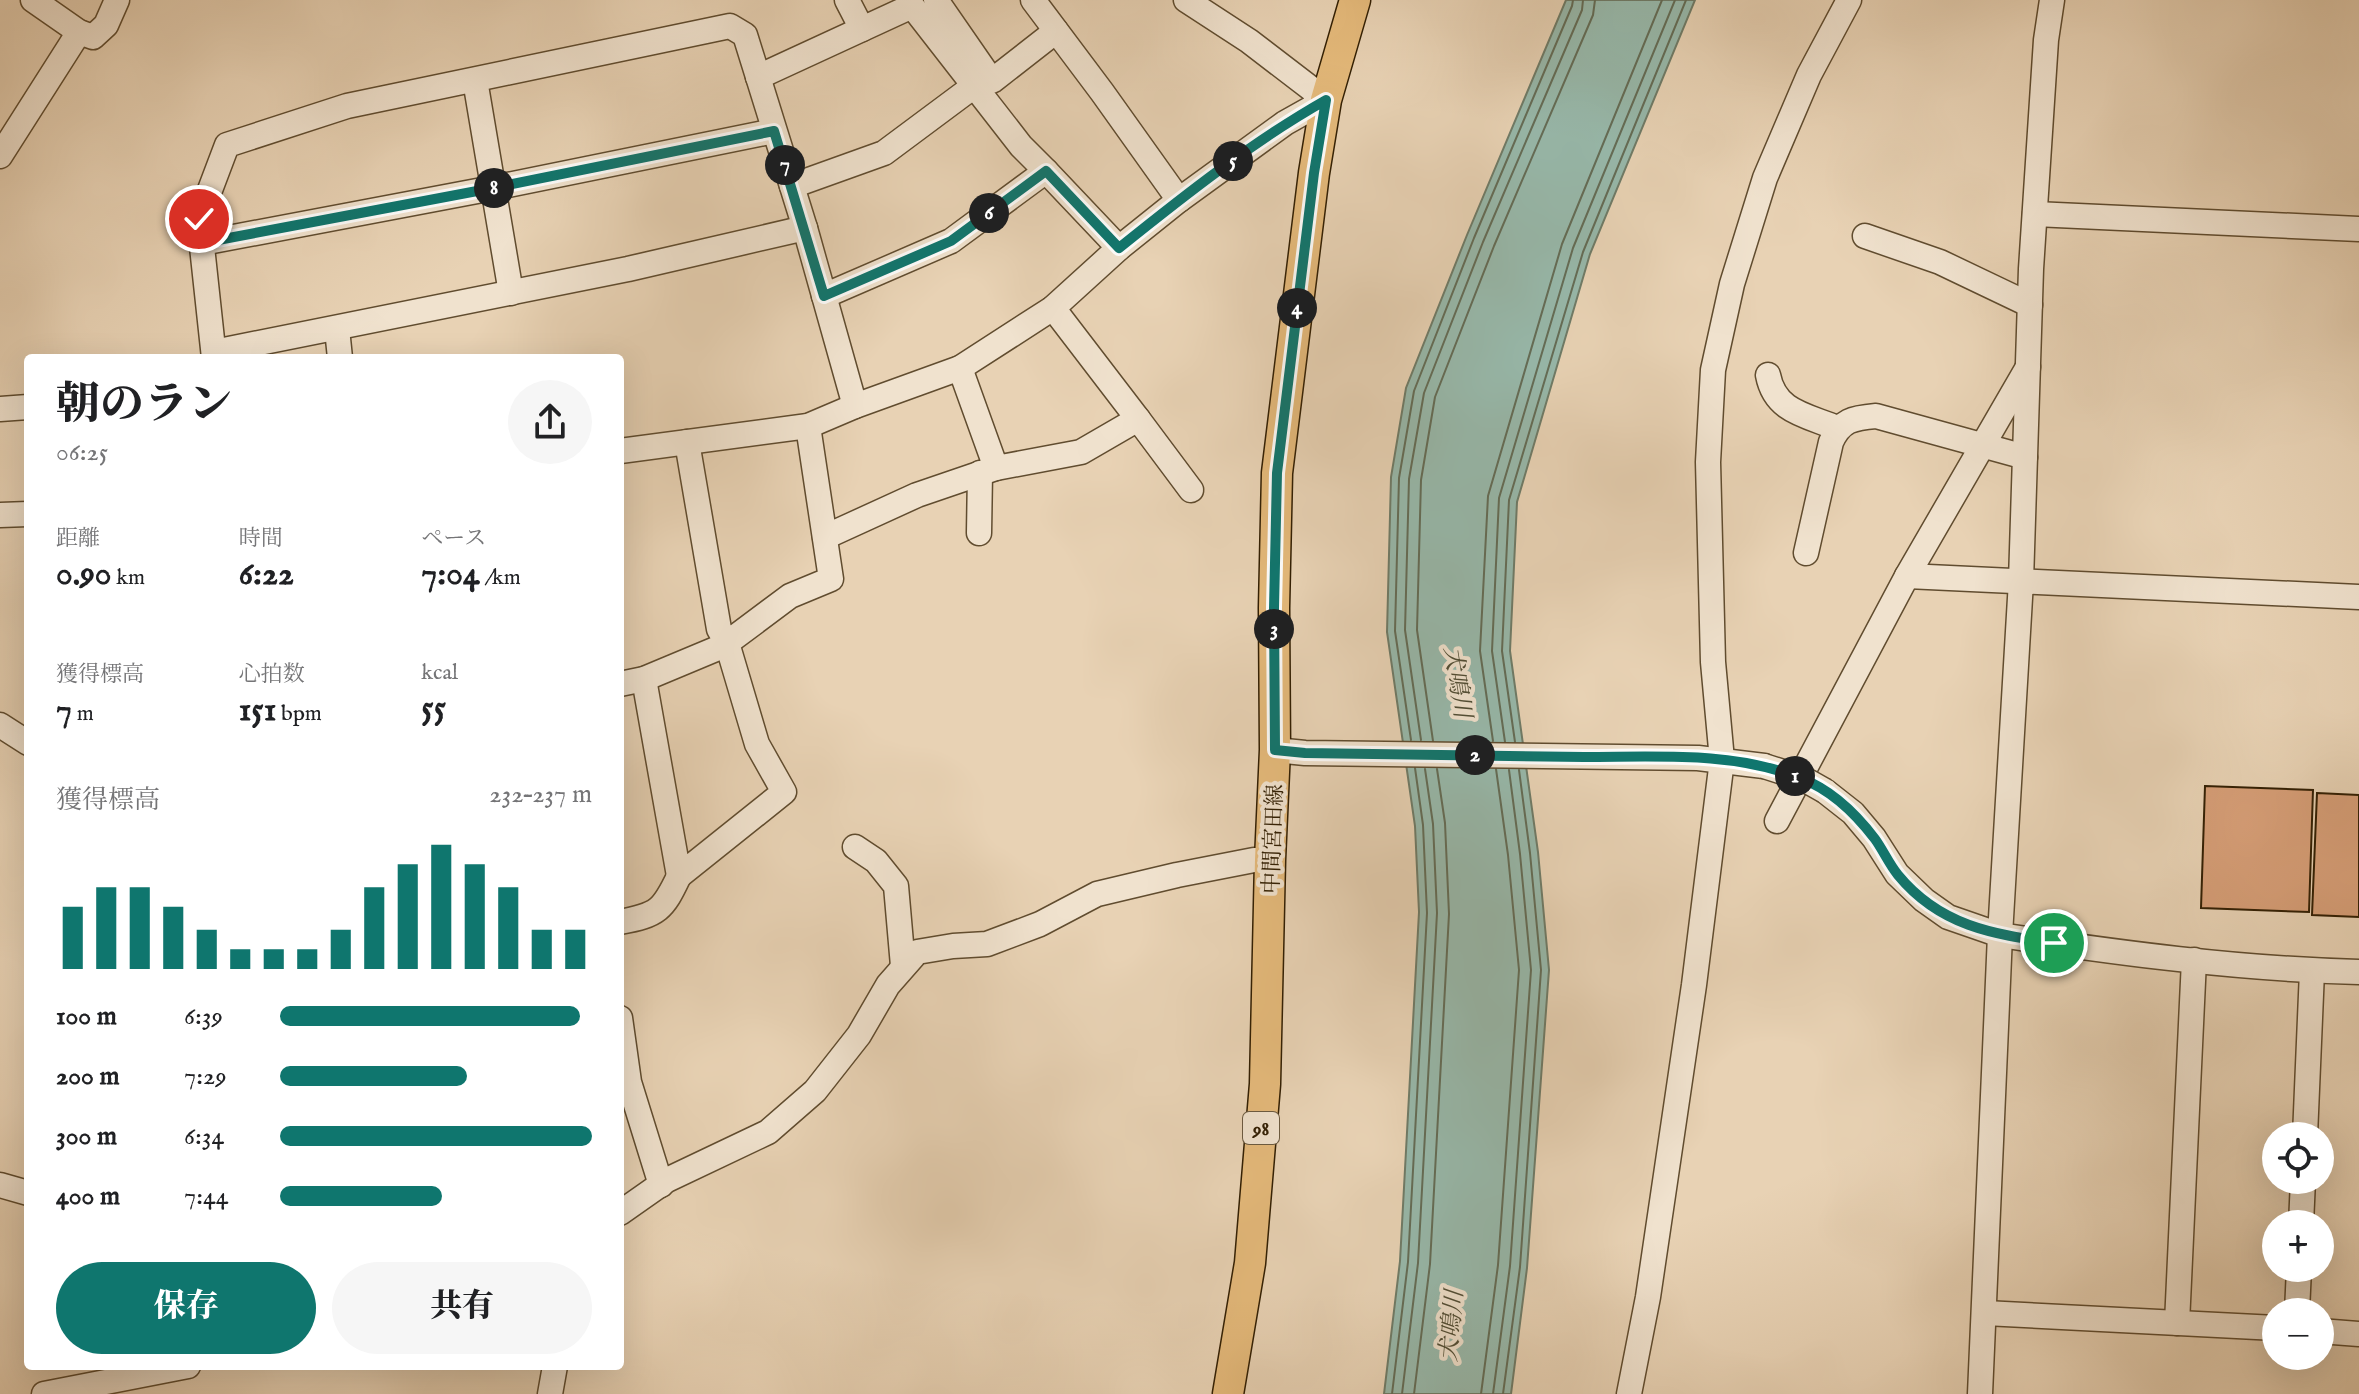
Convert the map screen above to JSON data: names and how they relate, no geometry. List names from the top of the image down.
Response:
{
  "streets": {
    "main road": ["中間宮田線", "98"]
  },
  "water": ["犬鳴川"],
  "page": {
    "pins": [
      "5",
      "7",
      "8",
      "6",
      "4",
      "3",
      "2",
      "1"
    ],
    "heading": ["朝のラン", "06:25"],
    "stats": [
      ["距離", "0.90 km"],
      ["時間", "6:22"],
      ["ペース", "7:04 /km"],
      ["獲得標高", "7 m"],
      ["心拍数", "151 bpm"],
      ["kcal", "55"]
    ],
    "chart": ["獲得標高", "232–237 m"],
    "list": [
      {
        "name": "100 m",
        "note": "6:39"
      },
      {
        "name": "200 m",
        "note": "7:29"
      },
      {
        "name": "300 m",
        "note": "6:34"
      },
      {
        "name": "400 m",
        "note": "7:44"
      }
    ],
    "map_buttons": ["+", "−"],
    "buttons": ["保存", "共有"]
  }
}
